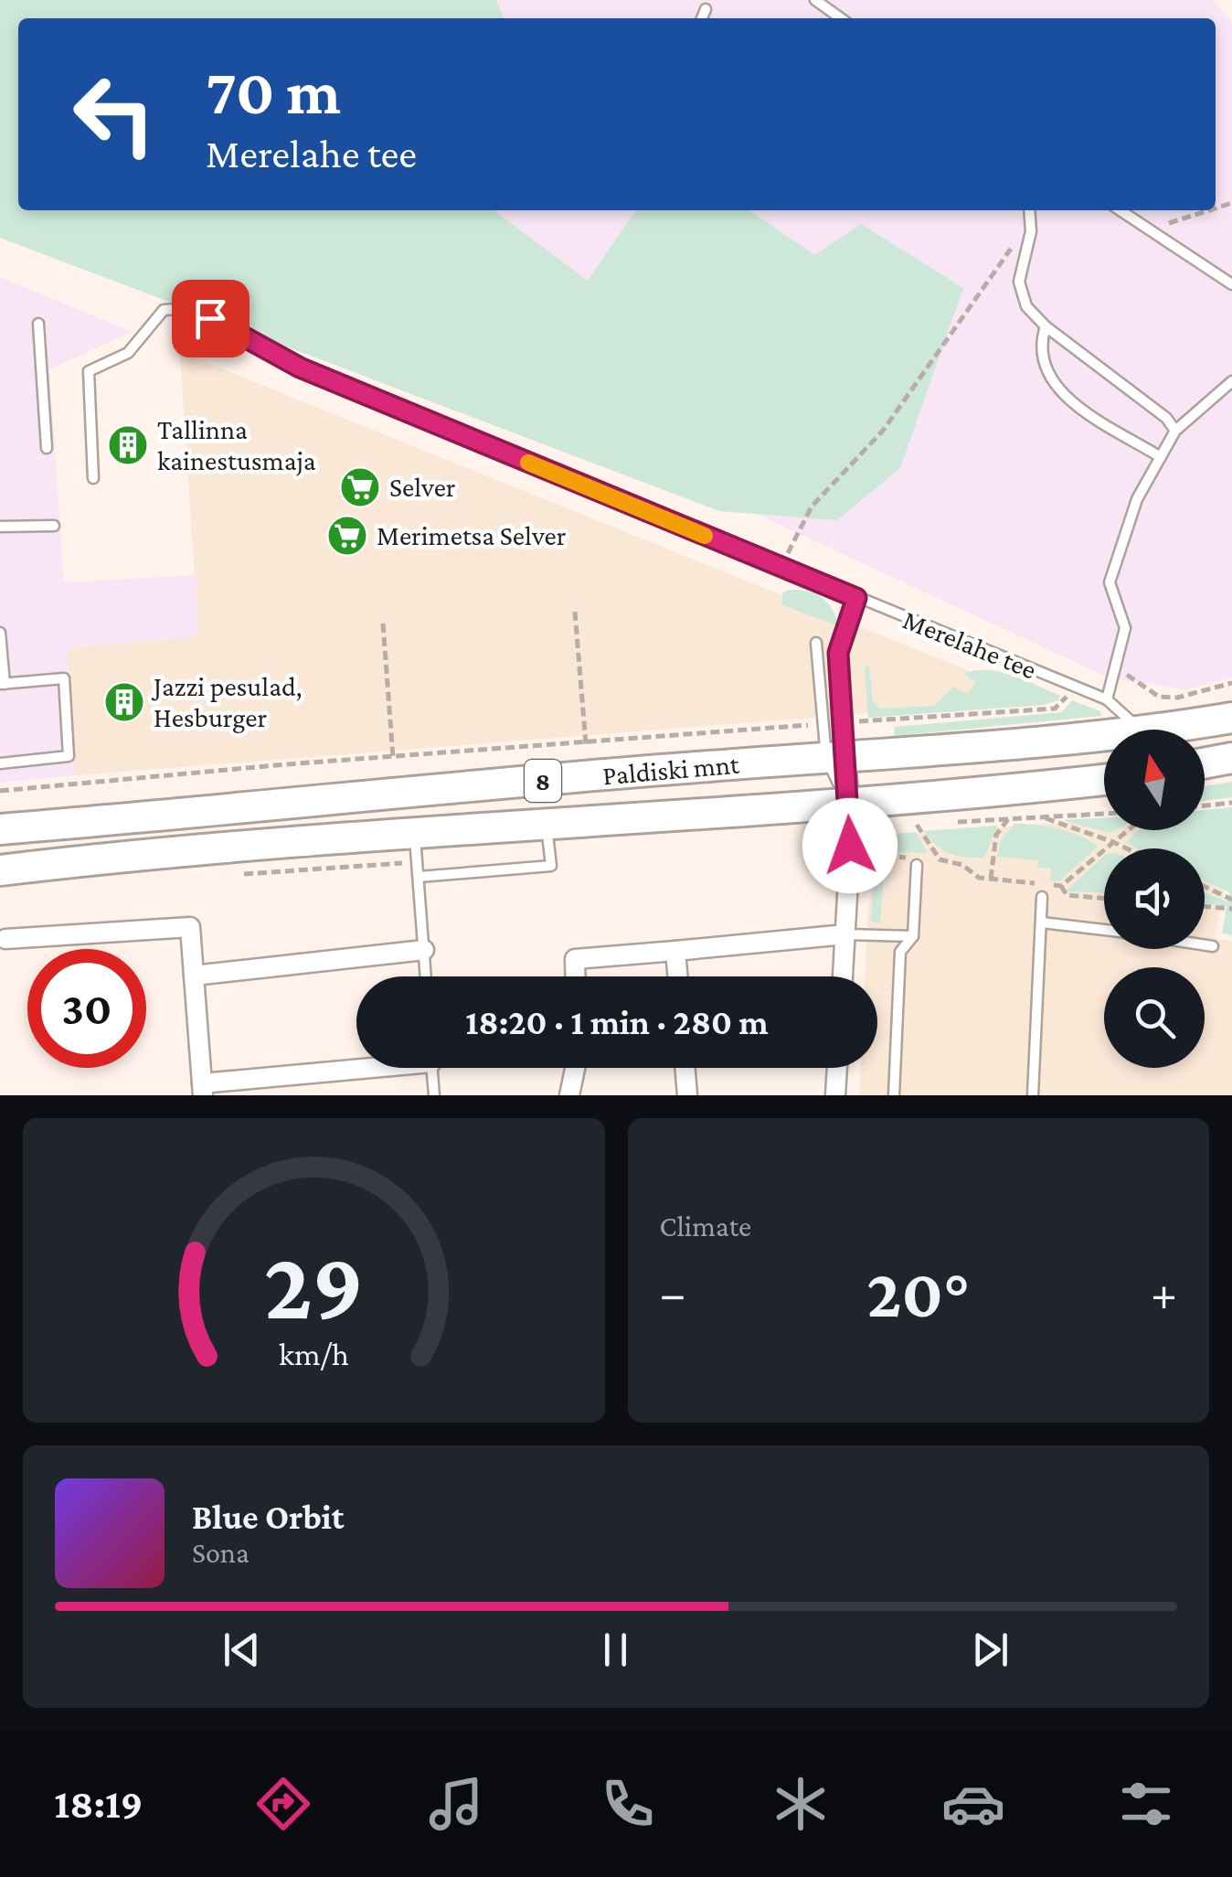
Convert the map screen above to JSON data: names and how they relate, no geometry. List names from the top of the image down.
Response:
{
  "streets": {
    "main road": ["Paldiski mnt", "8"],
    "lane": ["Merelahe tee"]
  },
  "places": {
    "building": ["Tallinna kainestusmaja", "Jazzi pesulad, Hesburger"],
    "supermarket": ["Selver", "Merimetsa Selver"]
  },
  "north": "top",
  "page": {
    "turn": ["70 m", "Merelahe tee"],
    "limit": "30",
    "trip": "18:20 · 1 min · 280 m",
    "tile": "Climate",
    "heat": ["−", "20°", "+"],
    "song": ["Blue Orbit", "Sona"],
    "tabs": "18:19",
    "gauge": ["29", "km/h"]
  }
}
